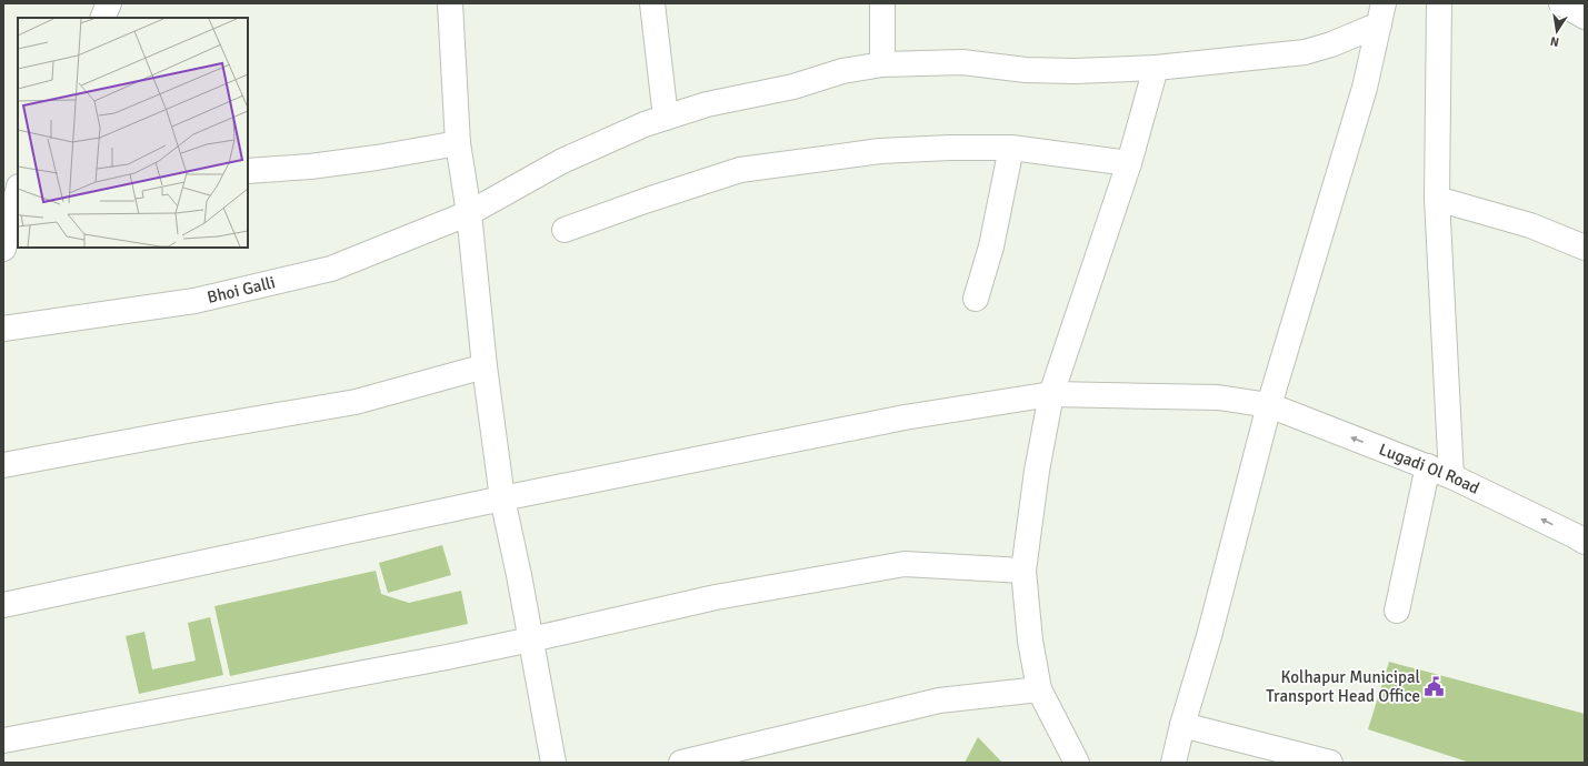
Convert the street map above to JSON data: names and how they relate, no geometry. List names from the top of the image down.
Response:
{
  "streets": {
    "street": ["Bhoi Galli", "Lugadi Ol Road"]
  },
  "places": {
    "public building": ["Kolhapur Municipal Transport Head Office"]
  },
  "north": "bottom"
}
